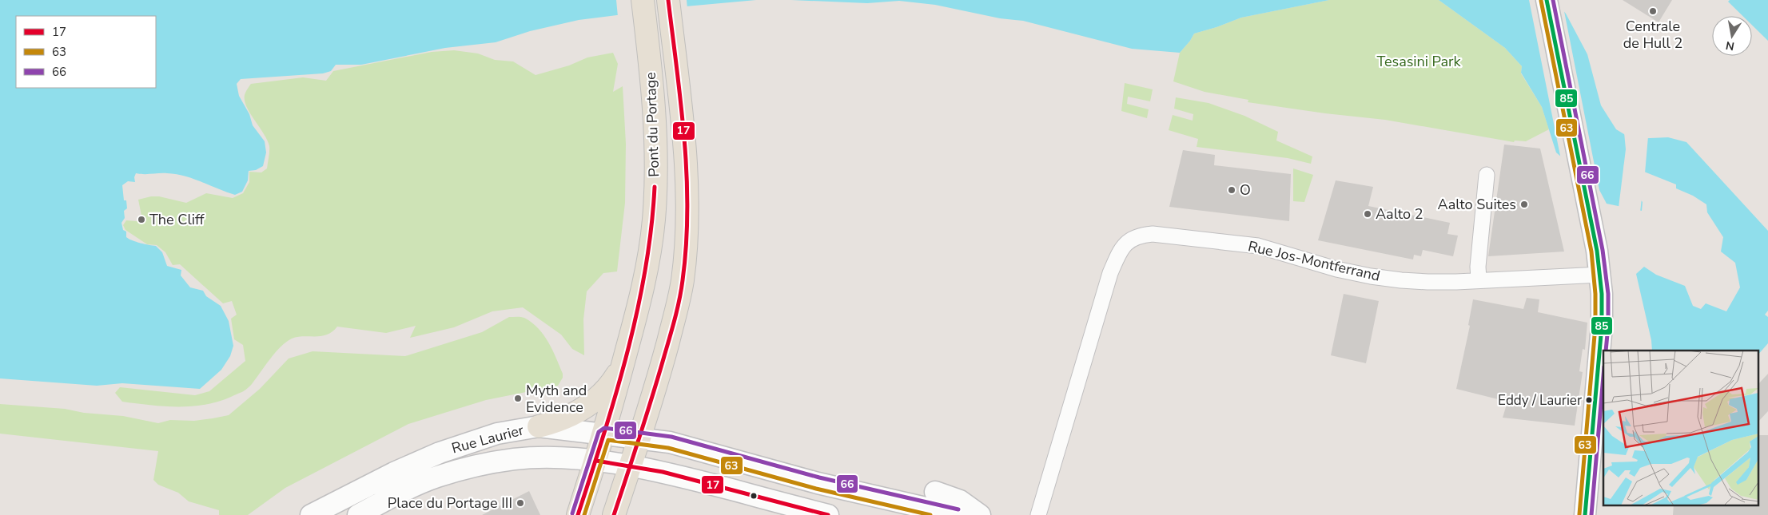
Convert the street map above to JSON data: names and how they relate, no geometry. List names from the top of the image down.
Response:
{
  "streets": {
    "main road": ["Pont du Portage", "Rue Laurier"],
    "street": ["Rue Jos-Montferrand"]
  },
  "crossings": [
    ["Pont du Portage", "Rue Laurier"]
  ],
  "parks": ["Tesasini Park"],
  "places": [
    "Centrale de Hull 2",
    "O",
    "Aalto Suites",
    "Aalto 2",
    "The Cliff",
    "Myth and Evidence",
    "Eddy / Laurier",
    "Place du Portage III"
  ],
  "lines": [
    "transit line 17",
    "transit line 66",
    "transit line 85",
    "transit line 63"
  ],
  "legend": ["17", "63", "66"],
  "north": "bottom"
}
